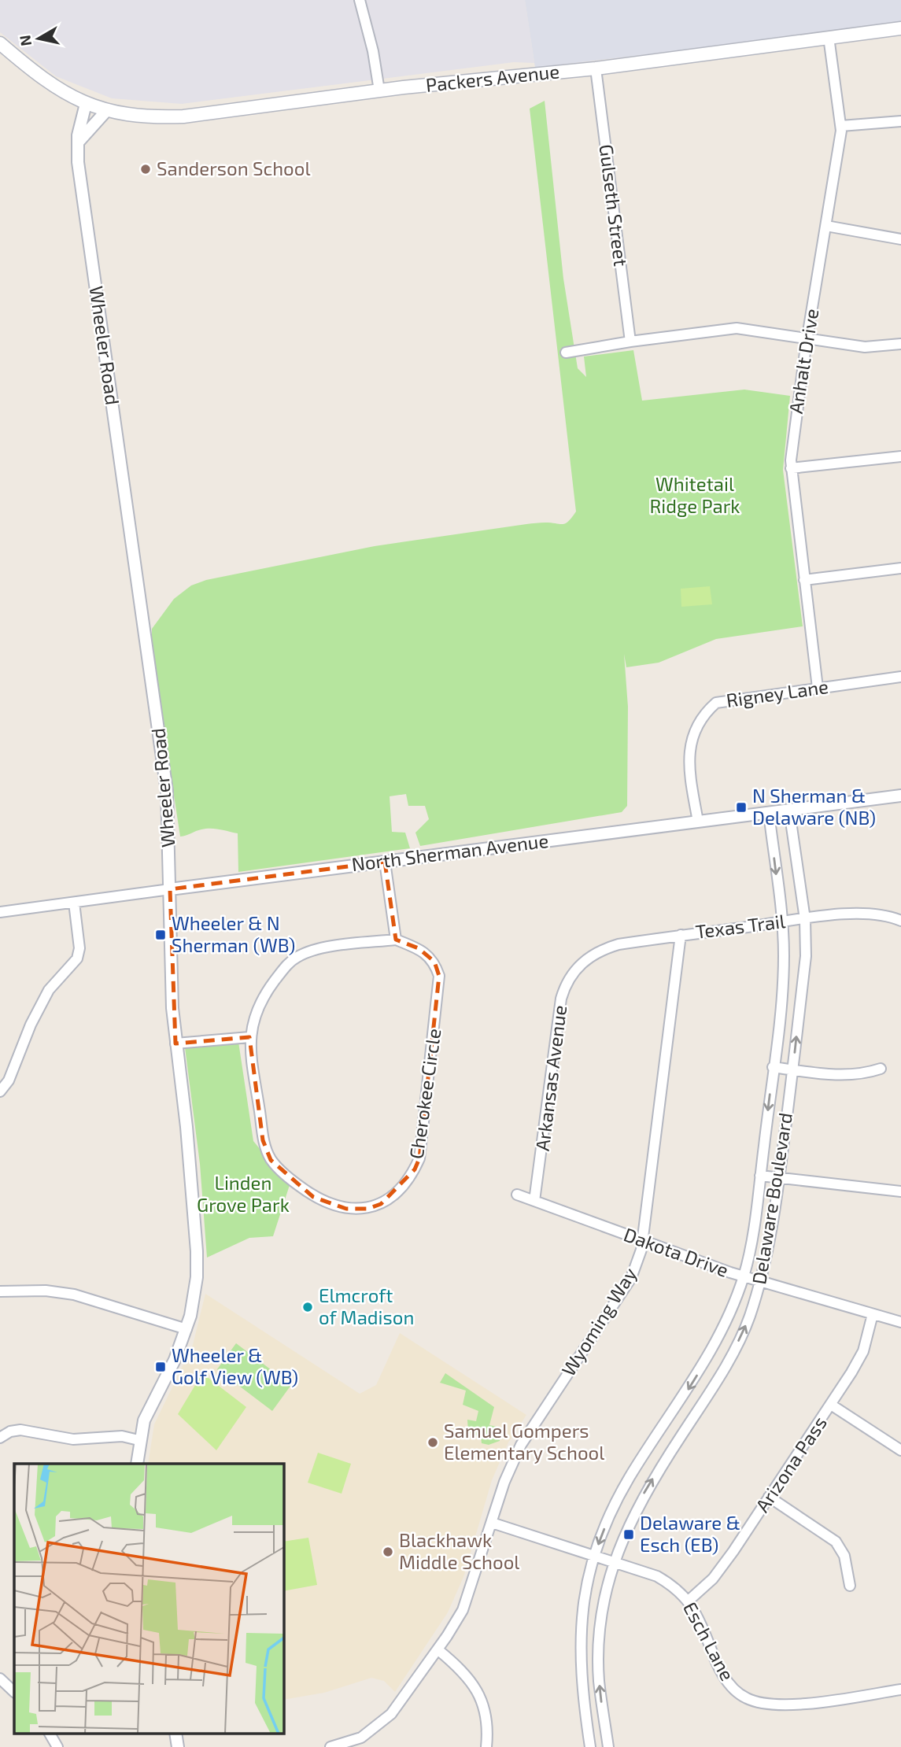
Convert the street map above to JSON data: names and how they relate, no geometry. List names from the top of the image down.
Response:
{
  "streets": {
    "main road": ["Packers Avenue"],
    "street": [
      "Gulseth Street",
      "Wheeler Road",
      "Anhalt Drive",
      "Rigney Lane",
      "North Sherman Avenue",
      "Texas Trail",
      "Arkansas Avenue",
      "Cherokee Circle",
      "Delaware Boulevard",
      "Dakota Drive",
      "Wyoming Way",
      "Arizona Pass",
      "Esch Lane"
    ]
  },
  "crossings": [
    ["Packers Avenue", "Gulseth Street"],
    ["Packers Avenue", "Wheeler Road"],
    ["Packers Avenue", "Anhalt Drive"],
    ["Wheeler Road", "North Sherman Avenue"],
    ["Anhalt Drive", "Rigney Lane"],
    ["Rigney Lane", "North Sherman Avenue"],
    ["North Sherman Avenue", "Delaware Boulevard"],
    ["Texas Trail", "Arkansas Avenue"],
    ["Texas Trail", "Delaware Boulevard"],
    ["Texas Trail", "Wyoming Way"],
    ["Arkansas Avenue", "Dakota Drive"],
    ["Delaware Boulevard", "Dakota Drive"],
    ["Delaware Boulevard", "Esch Lane"],
    ["Dakota Drive", "Wyoming Way"],
    ["Dakota Drive", "Arizona Pass"],
    ["Wyoming Way", "Esch Lane"],
    ["Arizona Pass", "Esch Lane"]
  ],
  "parks": ["Whitetail Ridge Park", "Linden Grove Park"],
  "places": {
    "other": [
      "Sanderson School",
      "Elmcroft of Madison",
      "Samuel Gompers Elementary School",
      "Blackhawk Middle School"
    ],
    "transit": [
      "N Sherman & Delaware (NB)",
      "Wheeler & N Sherman (WB)",
      "Wheeler & Golf View (WB)",
      "Delaware & Esch (EB)"
    ]
  },
  "north": "left"
}
